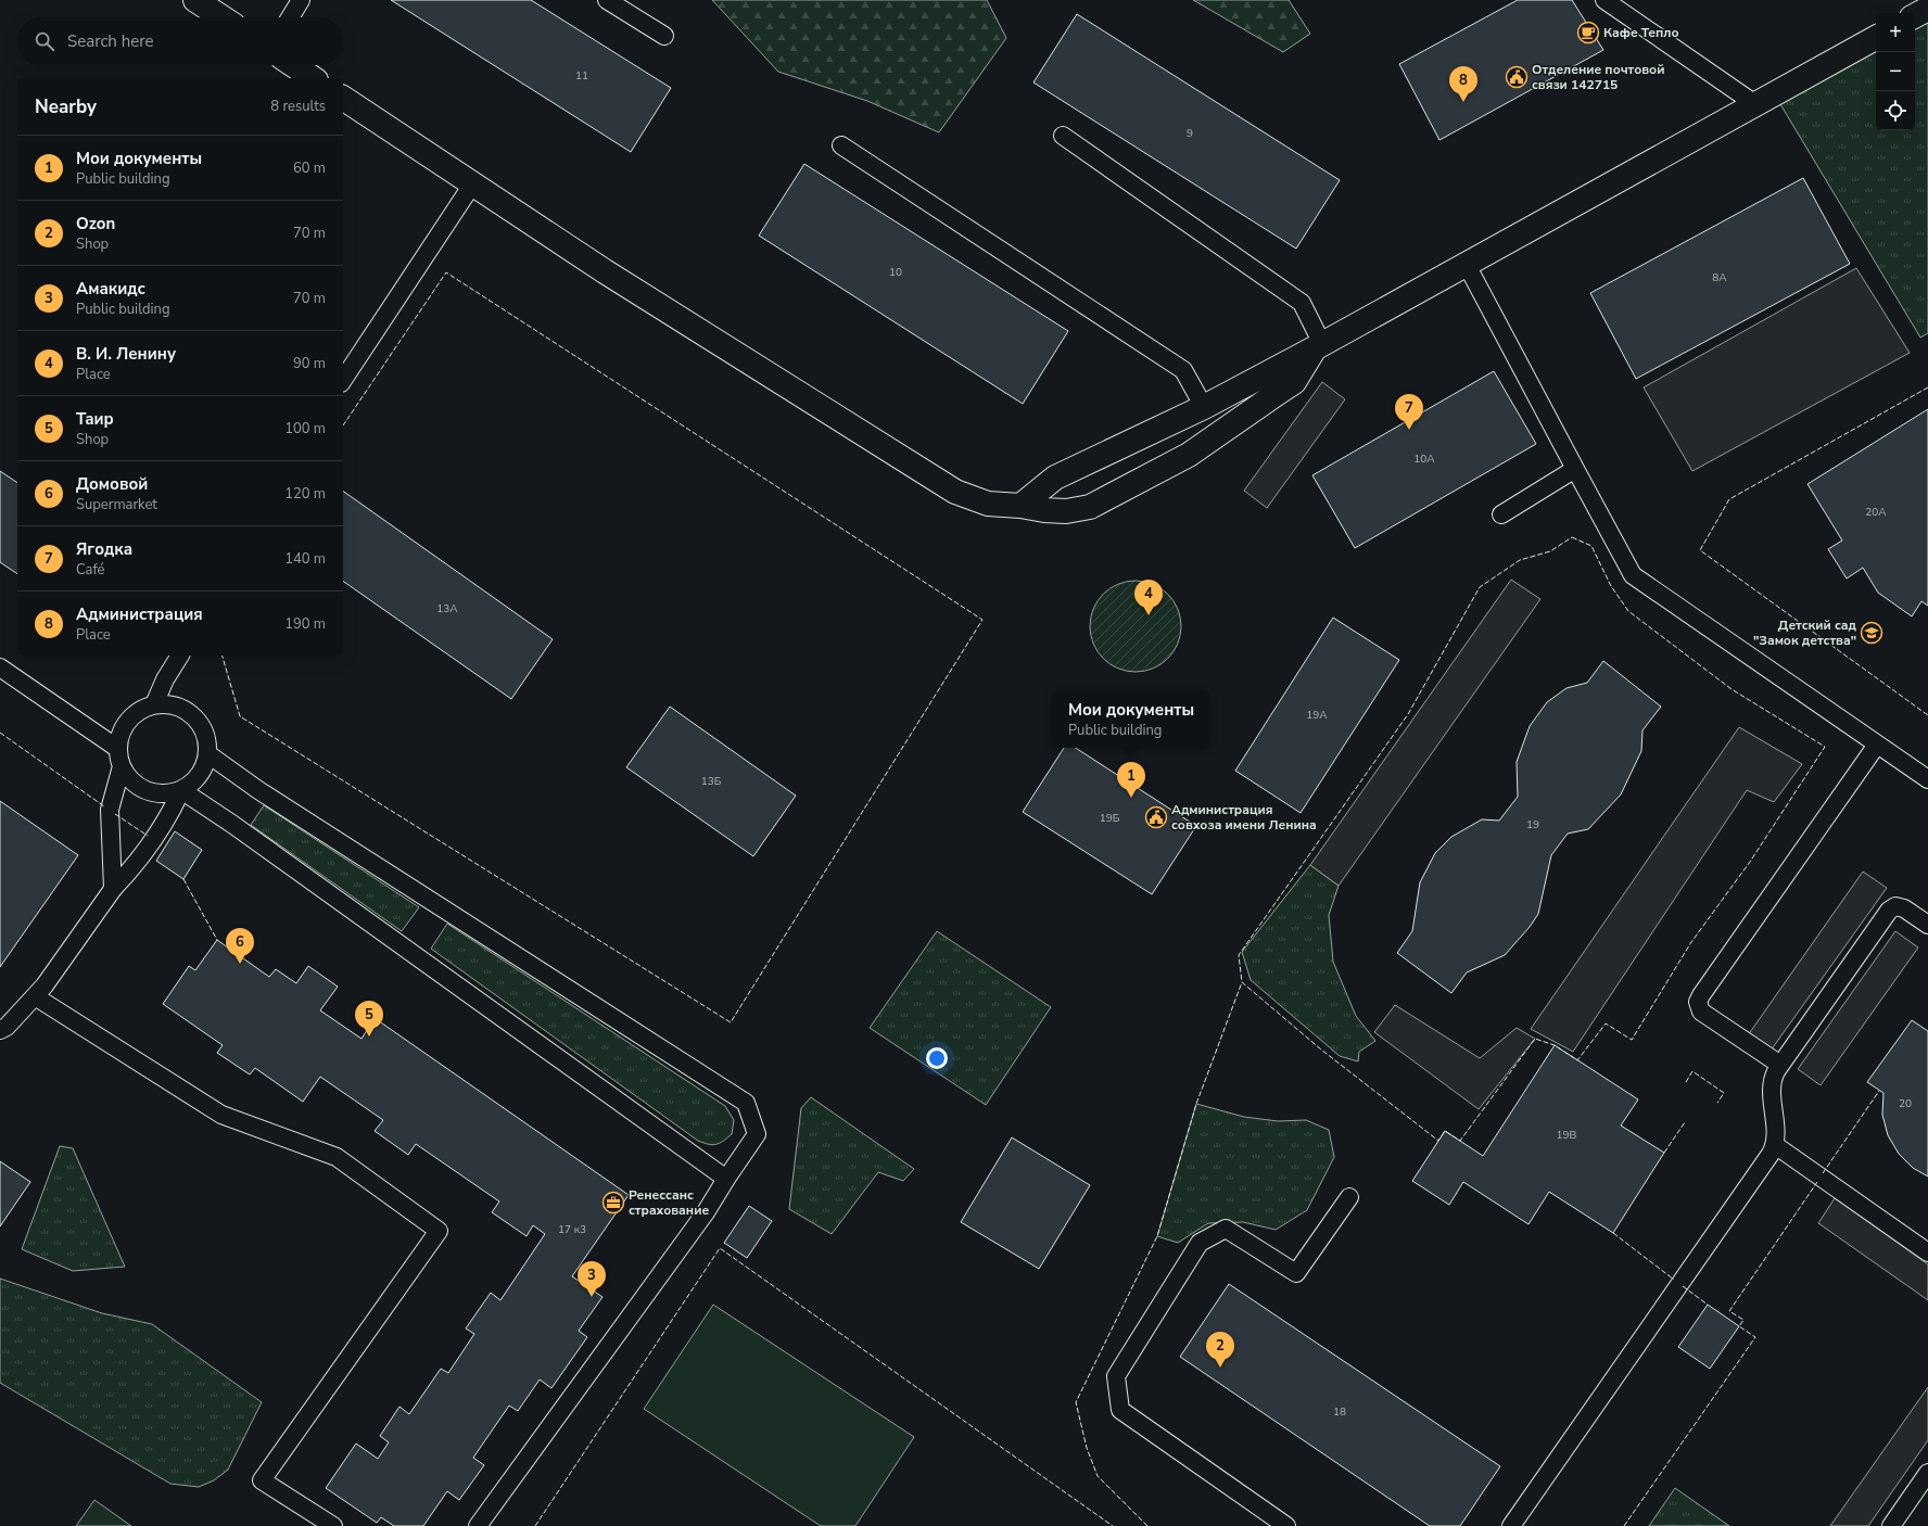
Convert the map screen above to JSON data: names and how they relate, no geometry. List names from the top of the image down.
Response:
{
  "places": {
    "cafe": ["Кафе Тепло"],
    "public building": ["Отделение почтовой связи 142715", "Администрация совхоза имени Ленина"],
    "school or university": ["Детский сад \"Замок детства\""],
    "office": ["Ренессанс страхование"]
  },
  "house_numbers": [
    "11",
    "9",
    "10",
    "8А",
    "10А",
    "20А",
    "13А",
    "19А",
    "13Б",
    "19Б",
    "19",
    "20",
    "19В",
    "17 к3",
    "18"
  ],
  "page": {
    "map_buttons": ["+", "−"],
    "search": "Search here",
    "pins": [
      "8",
      "7",
      "4",
      "1",
      "6",
      "5",
      "3",
      "2"
    ],
    "heading": ["Nearby", "8 results"],
    "list": [
      {
        "mark": "1",
        "name": "Мои документы",
        "note": "Public building",
        "value": "60 m"
      },
      {
        "mark": "2",
        "name": "Ozon",
        "note": "Shop",
        "value": "70 m"
      },
      {
        "mark": "3",
        "name": "Амакидс",
        "note": "Public building",
        "value": "70 m"
      },
      {
        "mark": "4",
        "name": "В. И. Ленину",
        "note": "Place",
        "value": "90 m"
      },
      {
        "mark": "5",
        "name": "Таир",
        "note": "Shop",
        "value": "100 m"
      },
      {
        "mark": "6",
        "name": "Домовой",
        "note": "Supermarket",
        "value": "120 m"
      },
      {
        "mark": "7",
        "name": "Ягодка",
        "note": "Café",
        "value": "140 m"
      },
      {
        "mark": "8",
        "name": "Администрация",
        "note": "Place",
        "value": "190 m"
      }
    ],
    "popup": ["Мои документы", "Public building"]
  }
}
